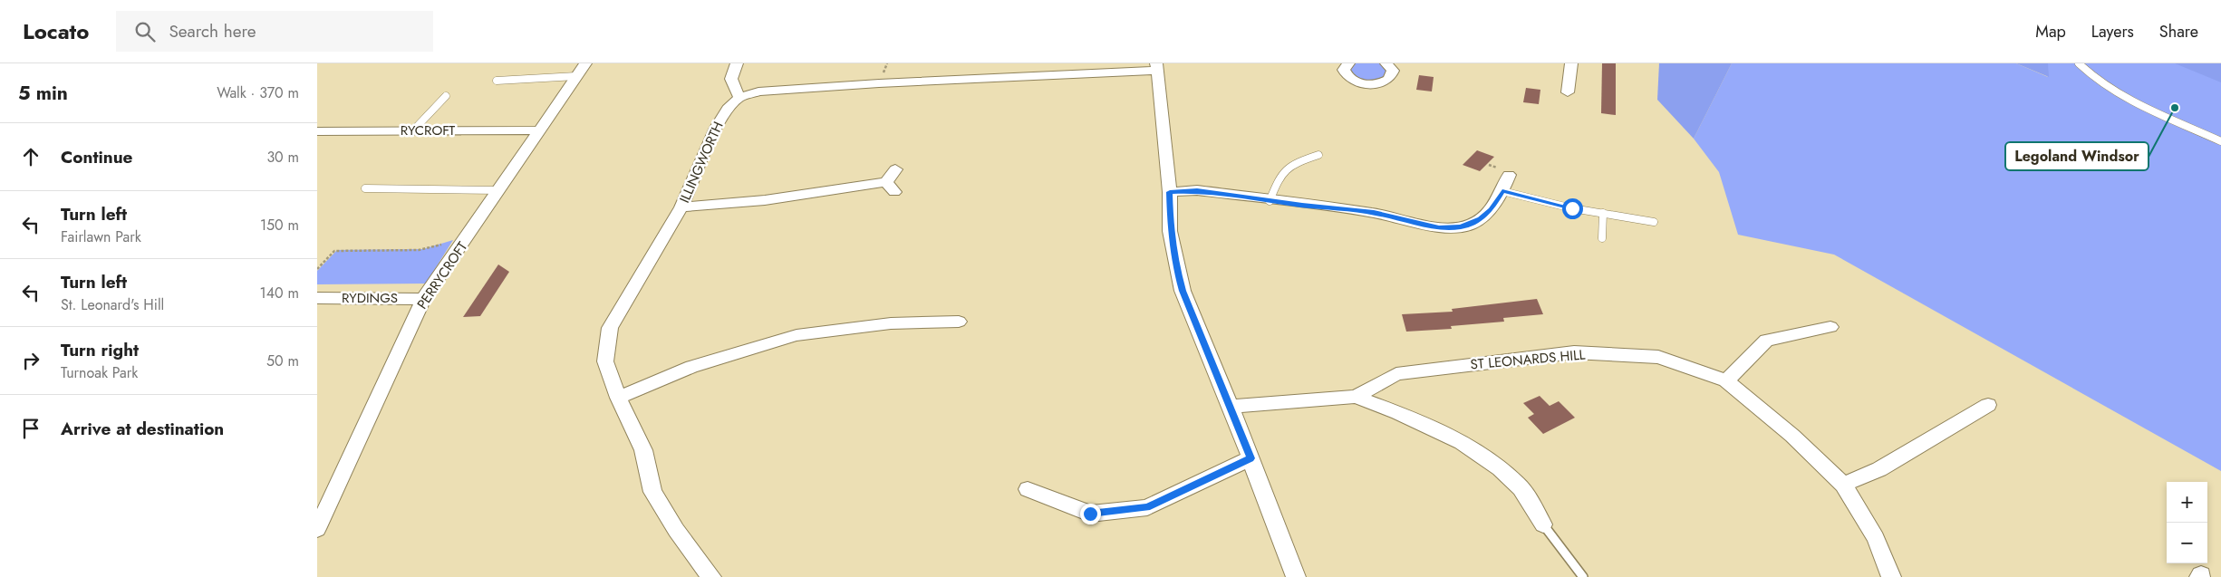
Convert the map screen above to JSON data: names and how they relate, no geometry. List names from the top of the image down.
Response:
{
  "streets": {
    "street": [
      "RYCROFT",
      "ILLINGWORTH",
      "PERRYCROFT",
      "RYDINGS",
      "ST LEONARDS HILL"
    ]
  },
  "crossings": [
    ["RYCROFT", "PERRYCROFT"],
    ["PERRYCROFT", "RYDINGS"]
  ],
  "places": ["Legoland Windsor"],
  "page": {
    "header": "Locato",
    "search": "Search here",
    "nav": ["Map", "Layers", "Share"],
    "heading": ["5 min", "Walk · 370 m"],
    "list": [
      ["Continue", "30 m"],
      ["Turn left", "Fairlawn Park", "150 m"],
      ["Turn left", "St. Leonard's Hill", "140 m"],
      ["Turn right", "Turnoak Park", "50 m"],
      "Arrive at destination"
    ],
    "map_buttons": ["+", "−"]
  }
}
